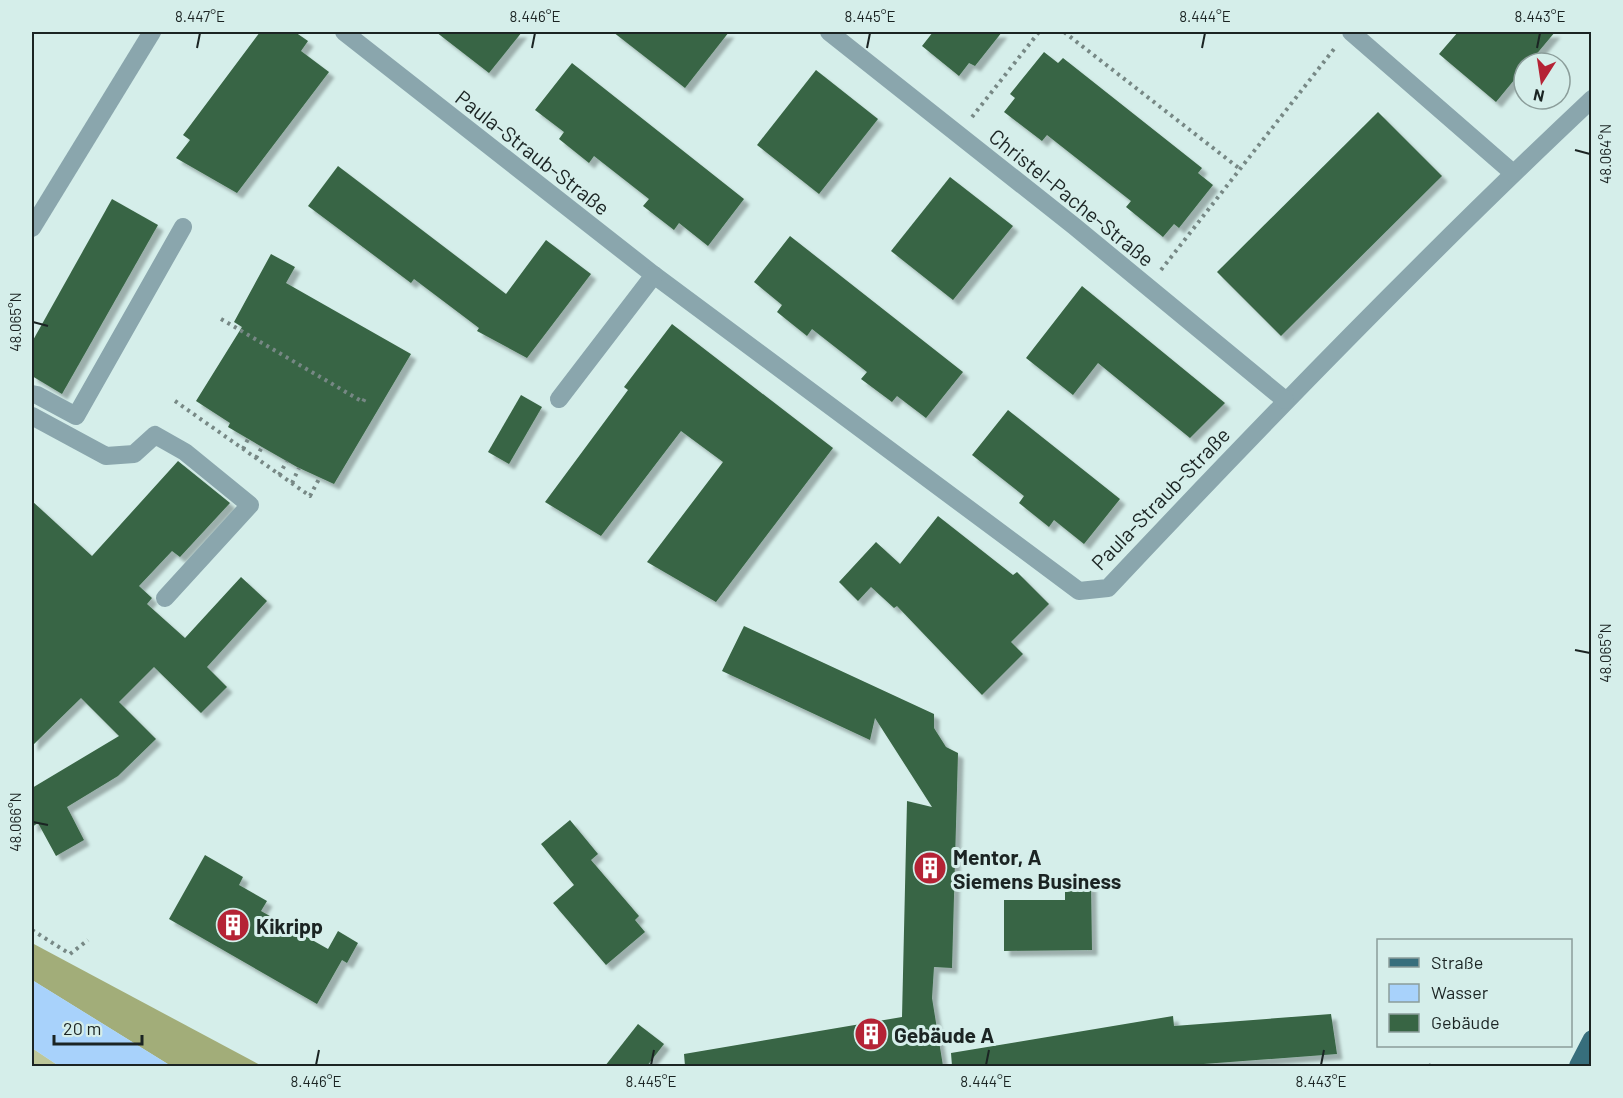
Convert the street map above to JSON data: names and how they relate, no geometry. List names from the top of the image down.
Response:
{
  "streets": {
    "street": ["Paula-Straub-Straße", "Christel-Pache-Straße"]
  },
  "crossings": [
    ["Paula-Straub-Straße", "Christel-Pache-Straße"]
  ],
  "places": {
    "building": ["Mentor, A Siemens Business", "Kikripp", "Gebäude A"]
  },
  "legend": ["Straße", "Wasser", "Gebäude"],
  "scale_bar": "20 m",
  "north": "bottom",
  "coordinates": [
    "8.447°E",
    "8.446°E",
    "8.445°E",
    "8.444°E",
    "8.443°E",
    "48.064°N",
    "48.065°N",
    "48.066°N"
  ]
}
